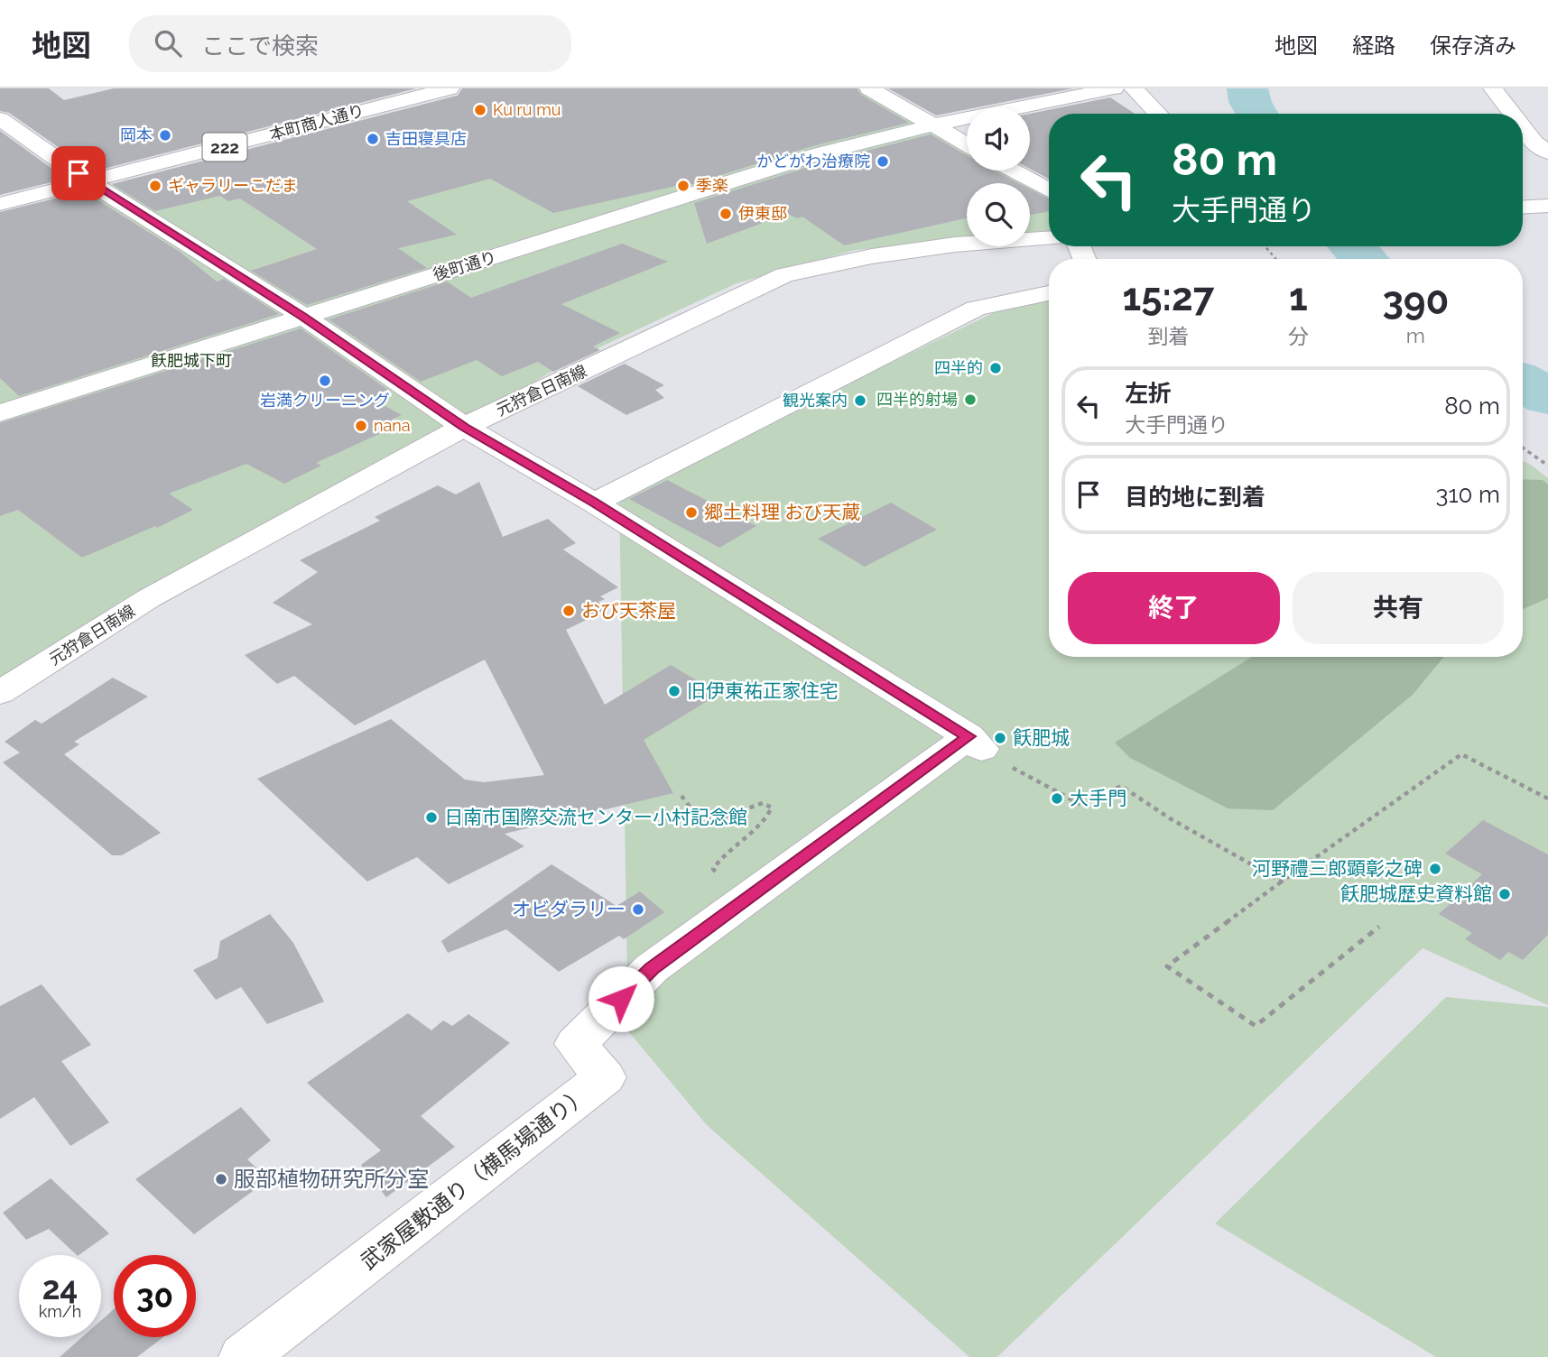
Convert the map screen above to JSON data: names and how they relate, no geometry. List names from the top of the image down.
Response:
{
  "streets": {
    "main road": [
      "本町商人通り",
      "222",
      "後町通り",
      "元狩倉日南線",
      "武家屋敷通り（横馬場通り）"
    ]
  },
  "parks": ["飫肥城下町"],
  "places": [
    "Ku ru mu",
    "岡本",
    "吉田寝具店",
    "かどがわ治療院",
    "ギャラリーこだま",
    "季楽",
    "伊東邸",
    "四半的",
    "岩満クリーニング",
    "四半的射場",
    "観光案内",
    "nana",
    "郷土料理 おび天蔵",
    "おび天茶屋",
    "旧伊東祐正家住宅",
    "飫肥城",
    "大手門",
    "日南市国際交流センター小村記念館",
    "河野禮三郎顕彰之碑",
    "飫肥城歴史資料館",
    "オビダラリー",
    "服部植物研究所分室"
  ],
  "page": {
    "header": "地図",
    "search": "ここで検索",
    "nav": ["地図", "経路", "保存済み"],
    "turn": ["80 m", "大手門通り"],
    "eta": [
      "15:27",
      "到着",
      "1",
      "分",
      "390",
      "m"
    ],
    "list": [
      {
        "name": "左折",
        "note": "大手門通り",
        "value": "80 m"
      },
      {
        "name": "目的地に到着",
        "value": "310 m"
      }
    ],
    "buttons": ["終了", "共有"],
    "speed": "24 km/h",
    "limit": "30"
  }
}
